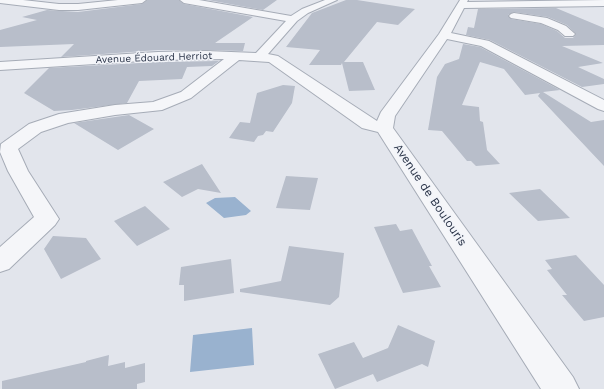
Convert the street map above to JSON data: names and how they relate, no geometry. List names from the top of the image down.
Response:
{
  "streets": {
    "street": ["Avenue Édouard Herriot", "Avenue de Boulouris"]
  },
  "crossings": [
    ["Avenue Édouard Herriot", "Avenue de Boulouris"]
  ]
}
